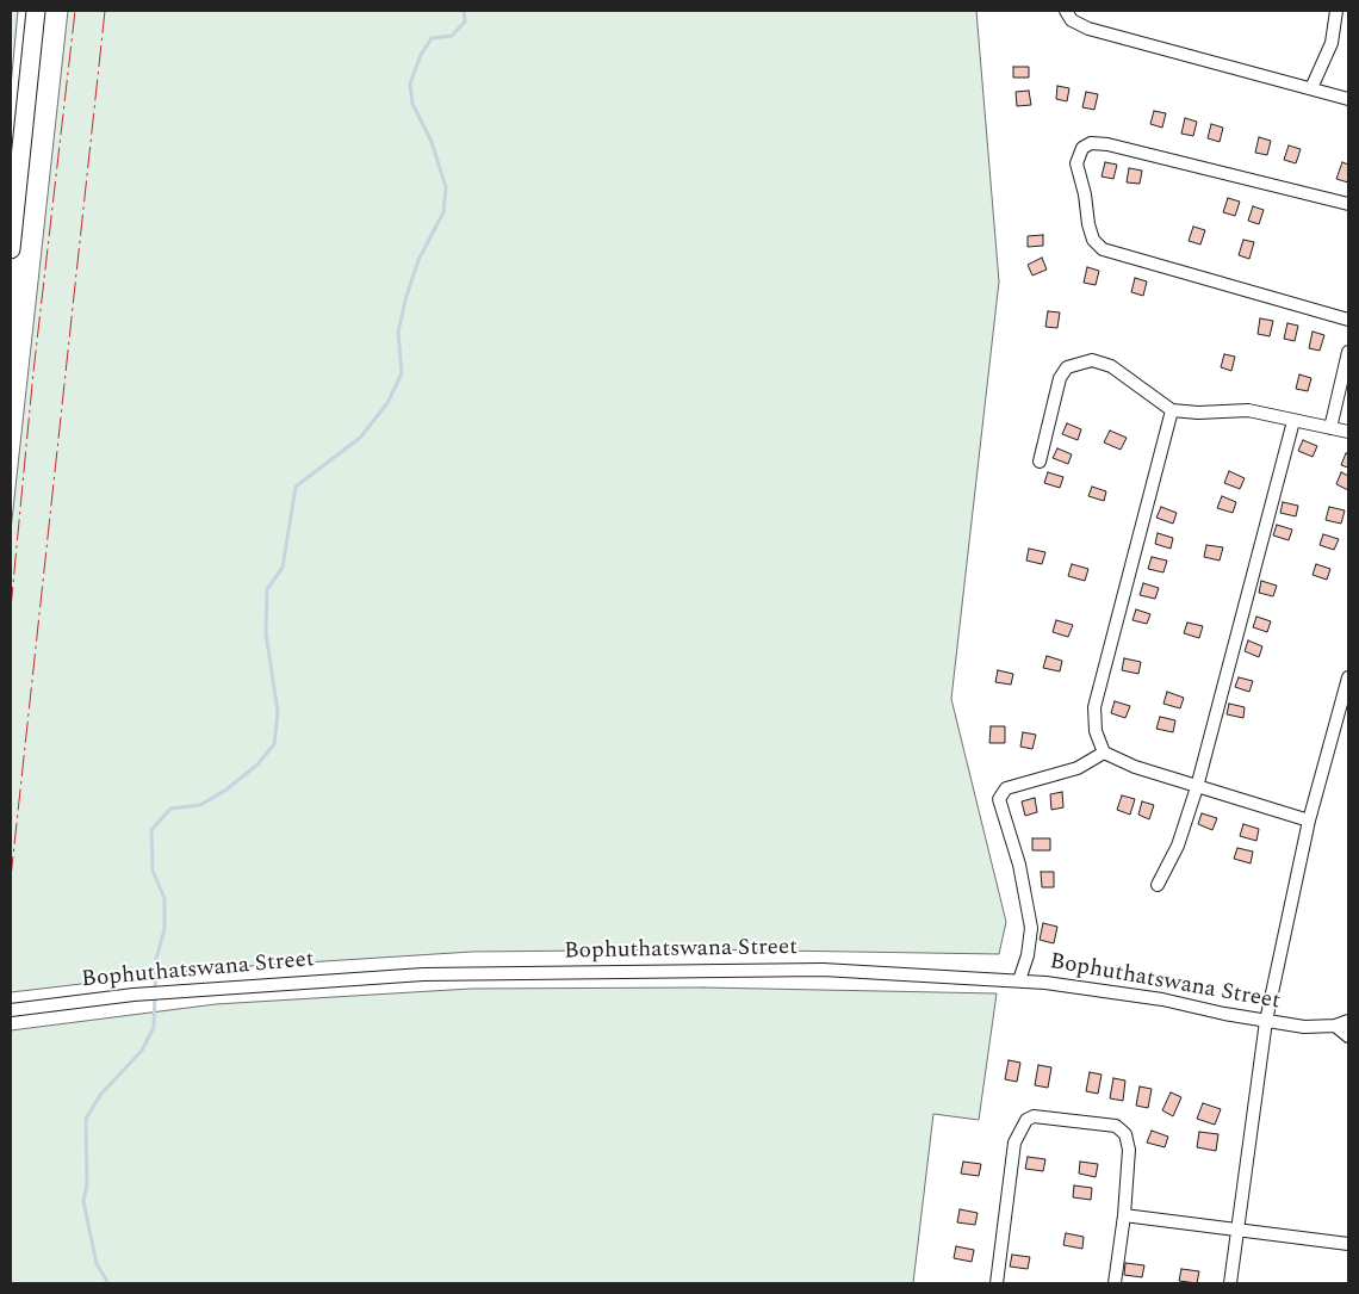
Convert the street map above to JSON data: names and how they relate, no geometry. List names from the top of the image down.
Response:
{
  "streets": {
    "street": ["Bophuthatswana Street"]
  }
}
